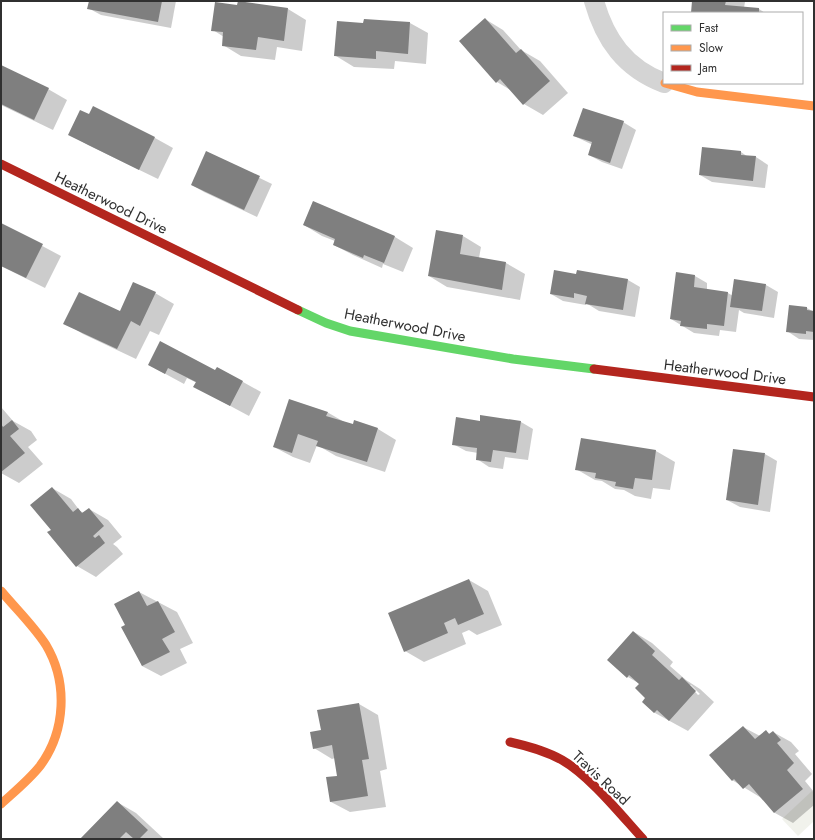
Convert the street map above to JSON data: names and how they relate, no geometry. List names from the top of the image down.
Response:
{
  "streets": {
    "street": ["Heatherwood Drive", "Travis Road"]
  },
  "legend": ["Fast", "Slow", "Jam"]
}
